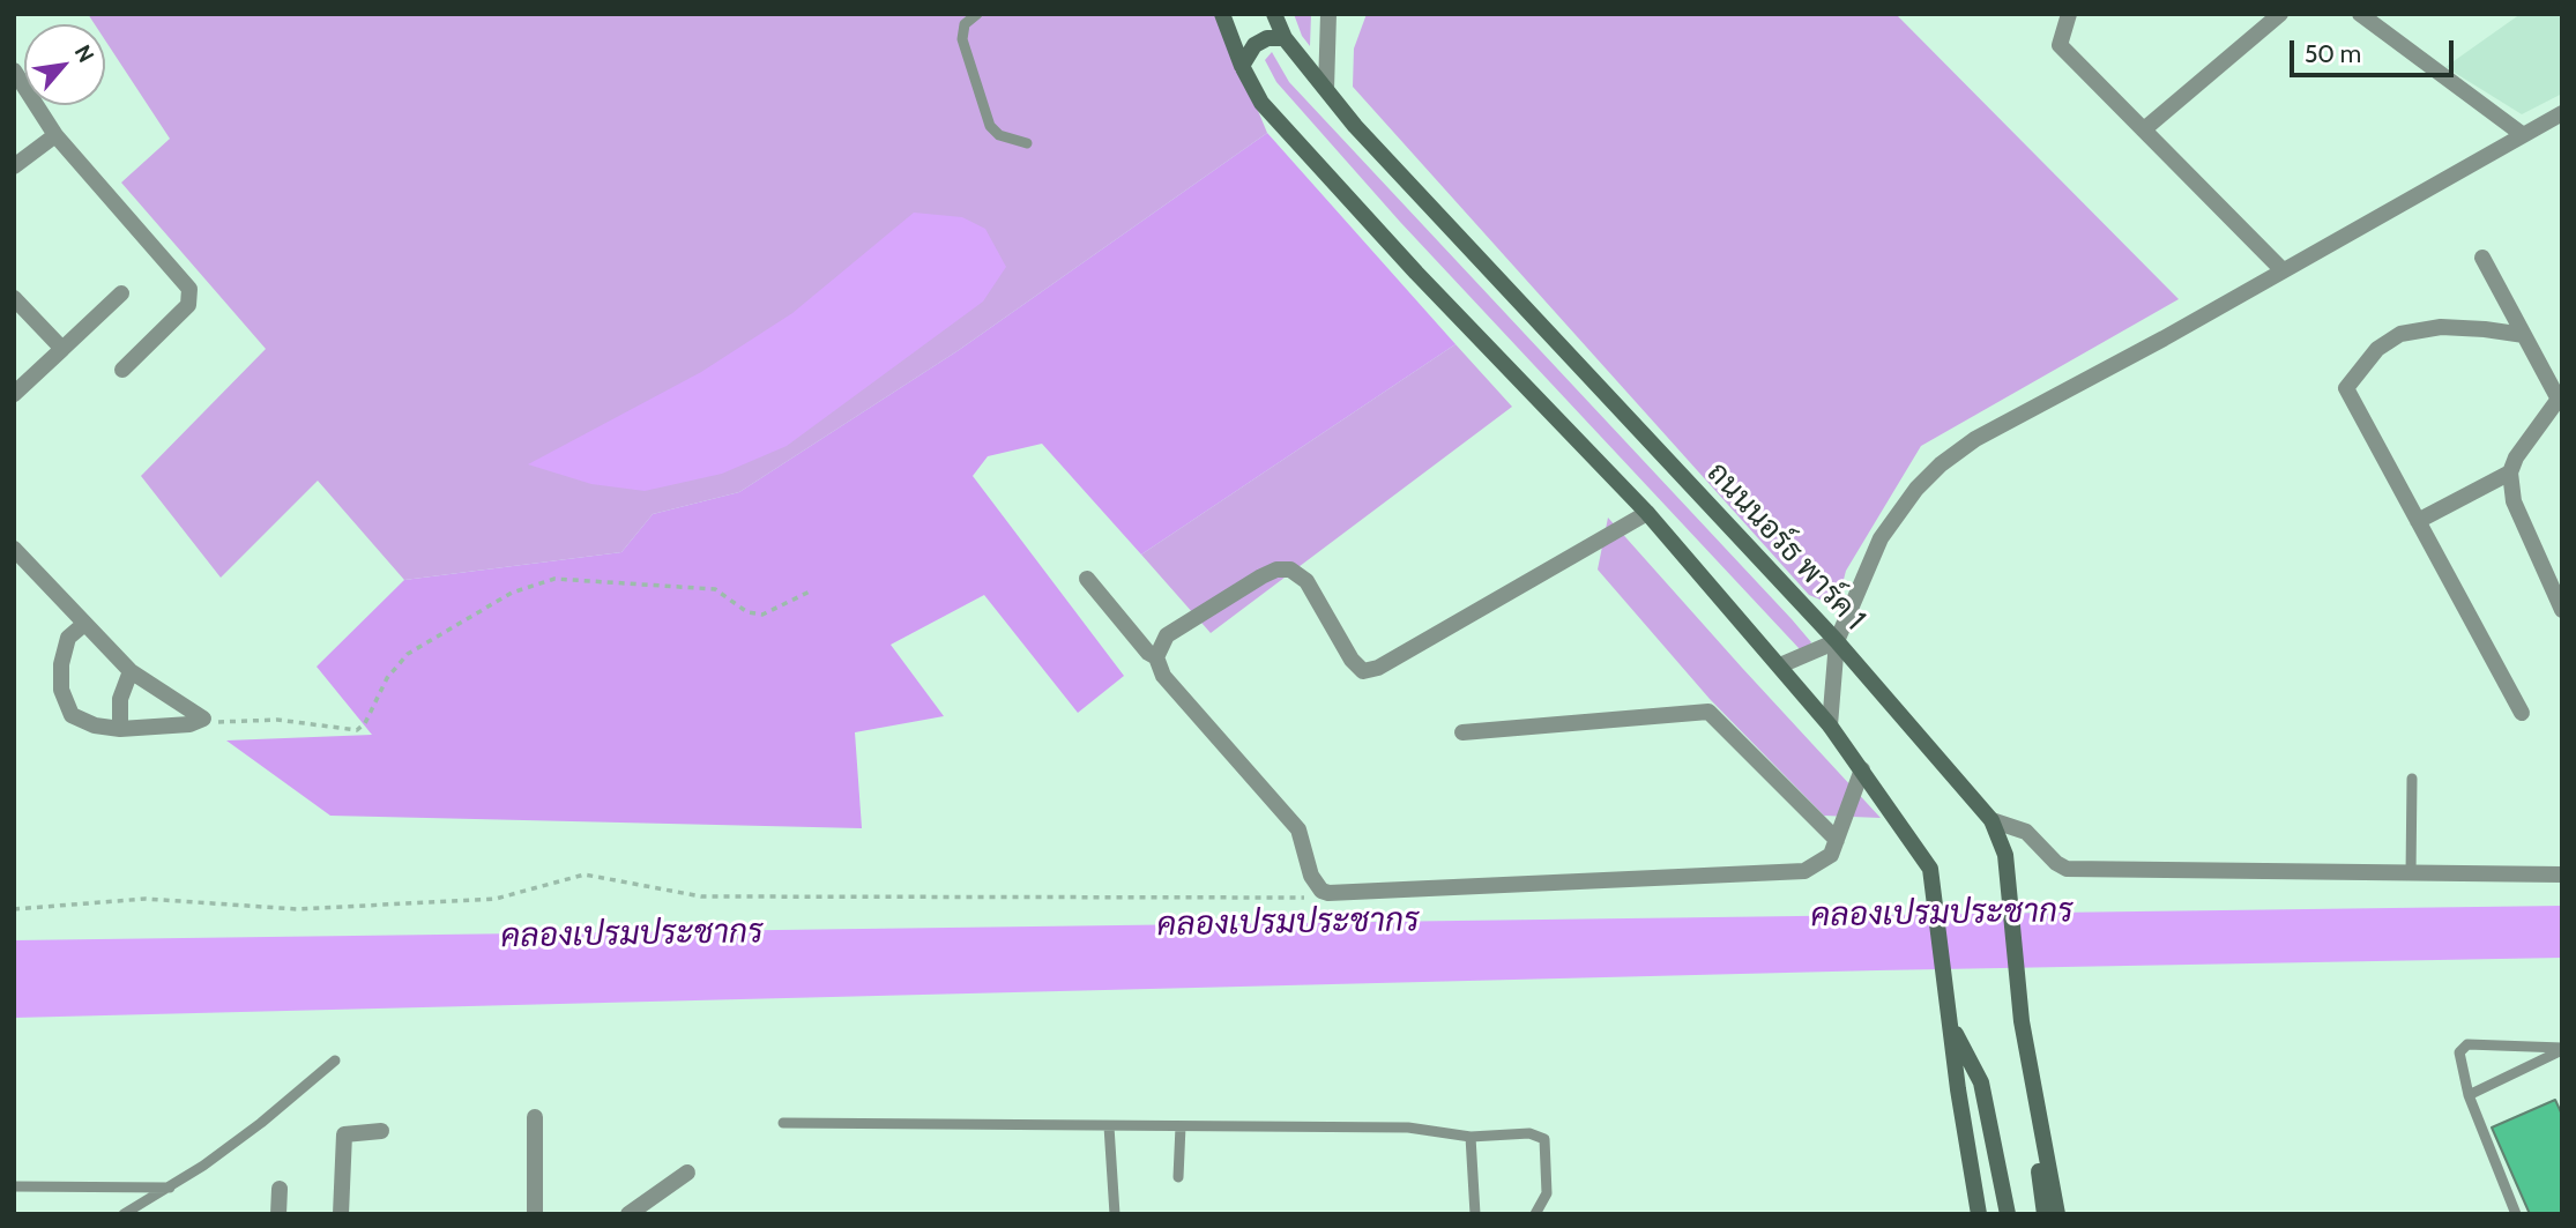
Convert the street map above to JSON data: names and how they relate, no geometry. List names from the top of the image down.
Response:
{
  "streets": {
    "main road": ["ถนนนอร์ธ พาร์ค 1"]
  },
  "water": ["คลองเปรมประชากร"],
  "scale_bar": "50 m",
  "north": "top right"
}
